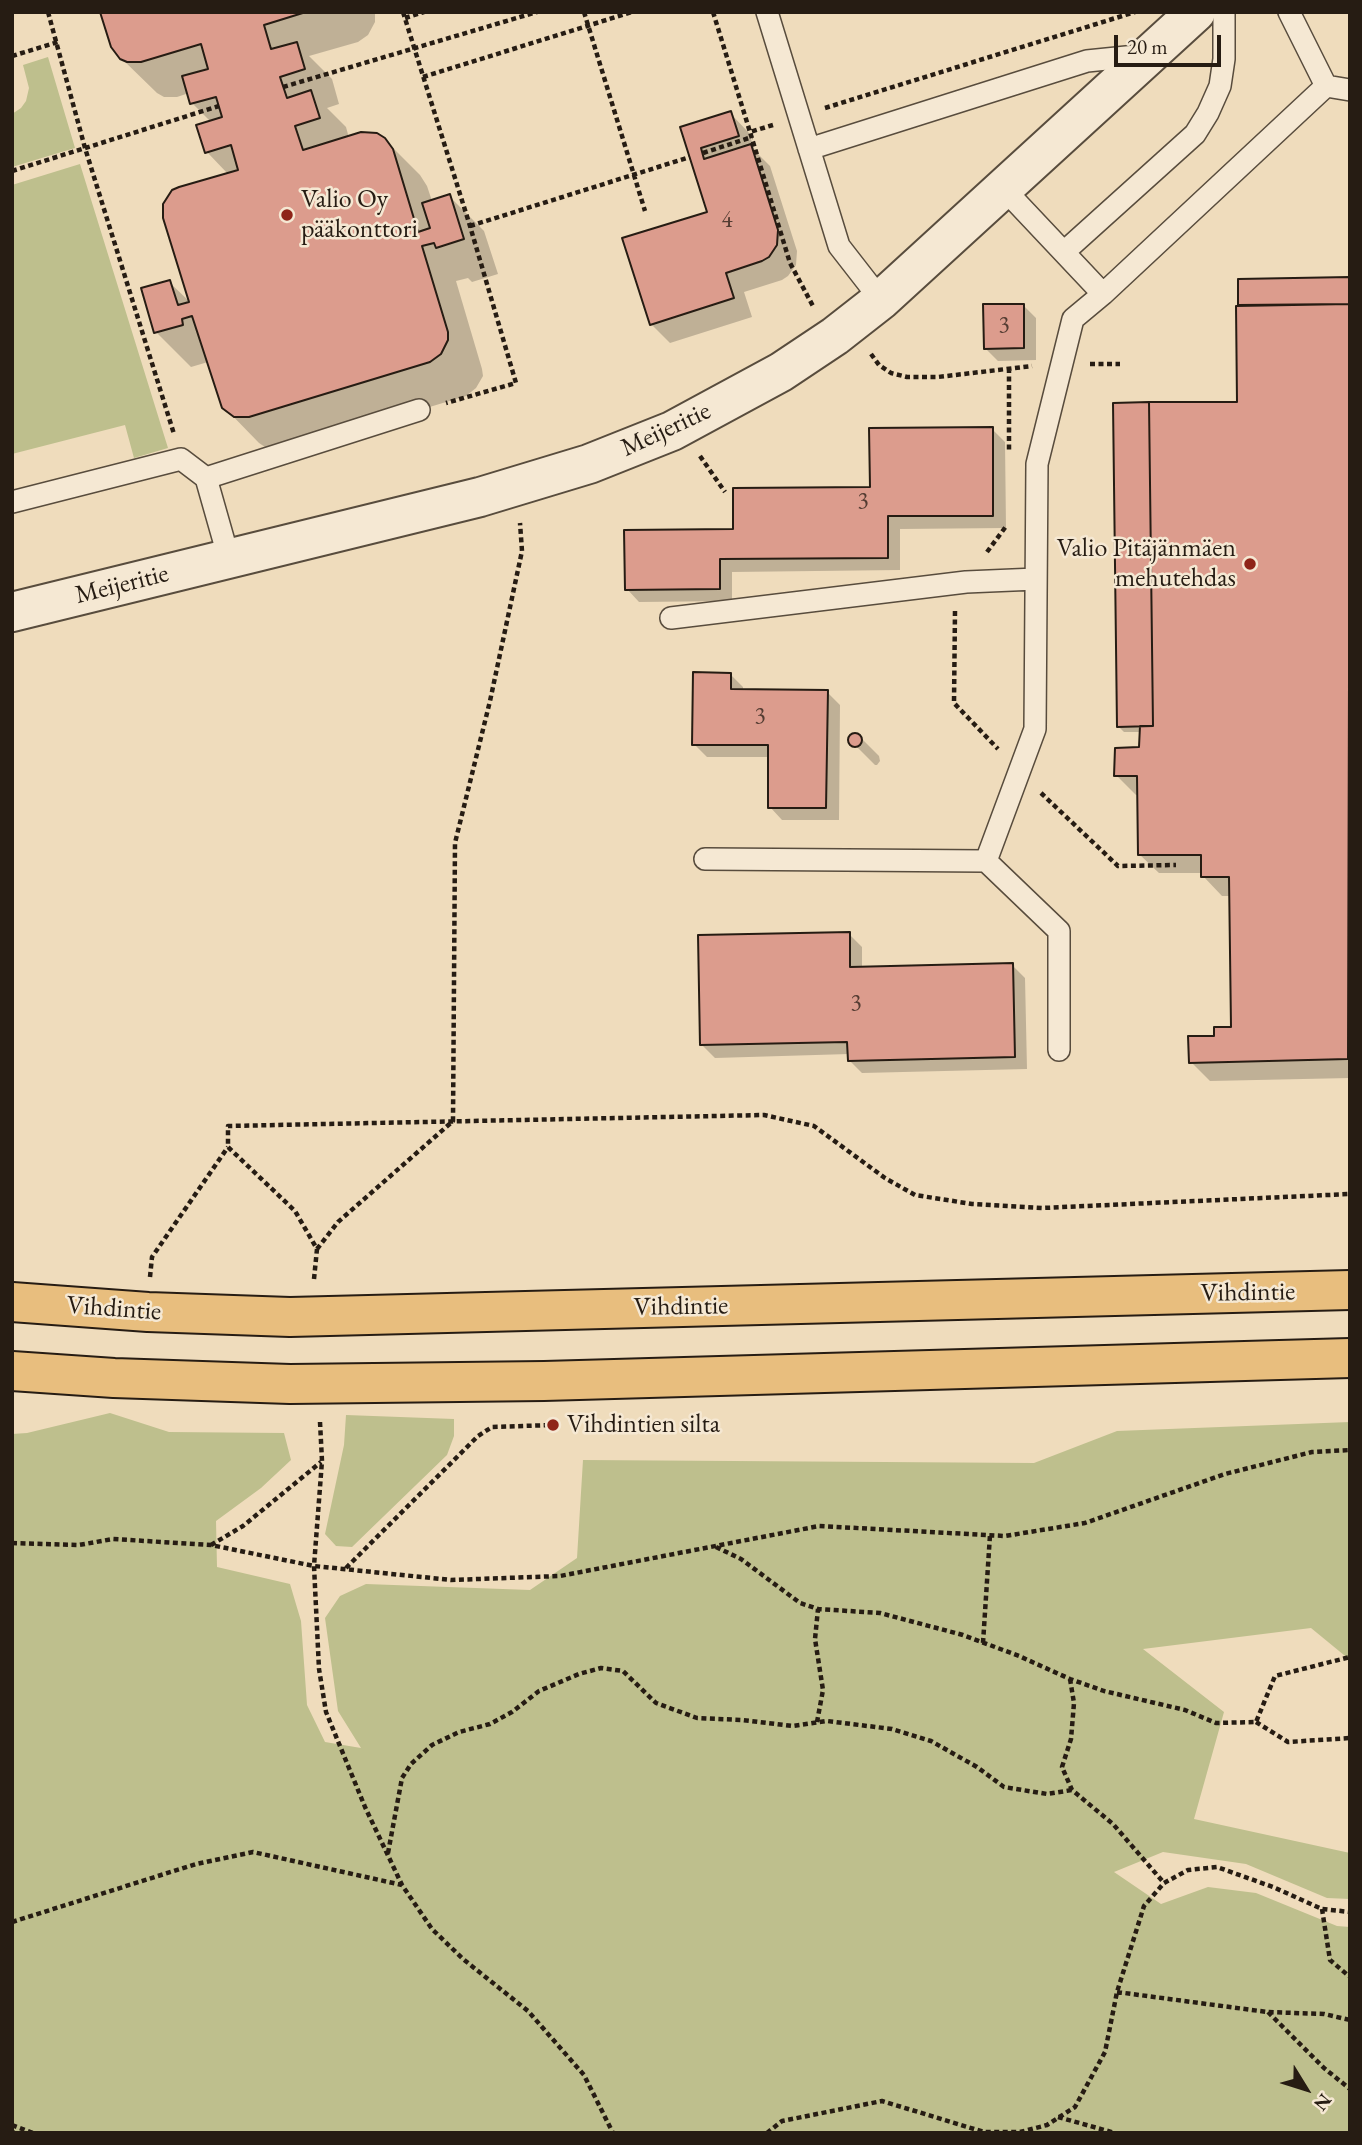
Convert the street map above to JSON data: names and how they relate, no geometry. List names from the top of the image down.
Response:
{
  "streets": {
    "main road": ["Vihdintie"],
    "street": ["Meijeritie"]
  },
  "places": ["Valio Oy pääkonttori", "Valio Pitäjänmäen mehutehdas", "Vihdintien silta"],
  "house_numbers": [
    "4",
    "3",
    "3",
    "3",
    "3"
  ],
  "scale_bar": "20 m",
  "north": "bottom right"
}
